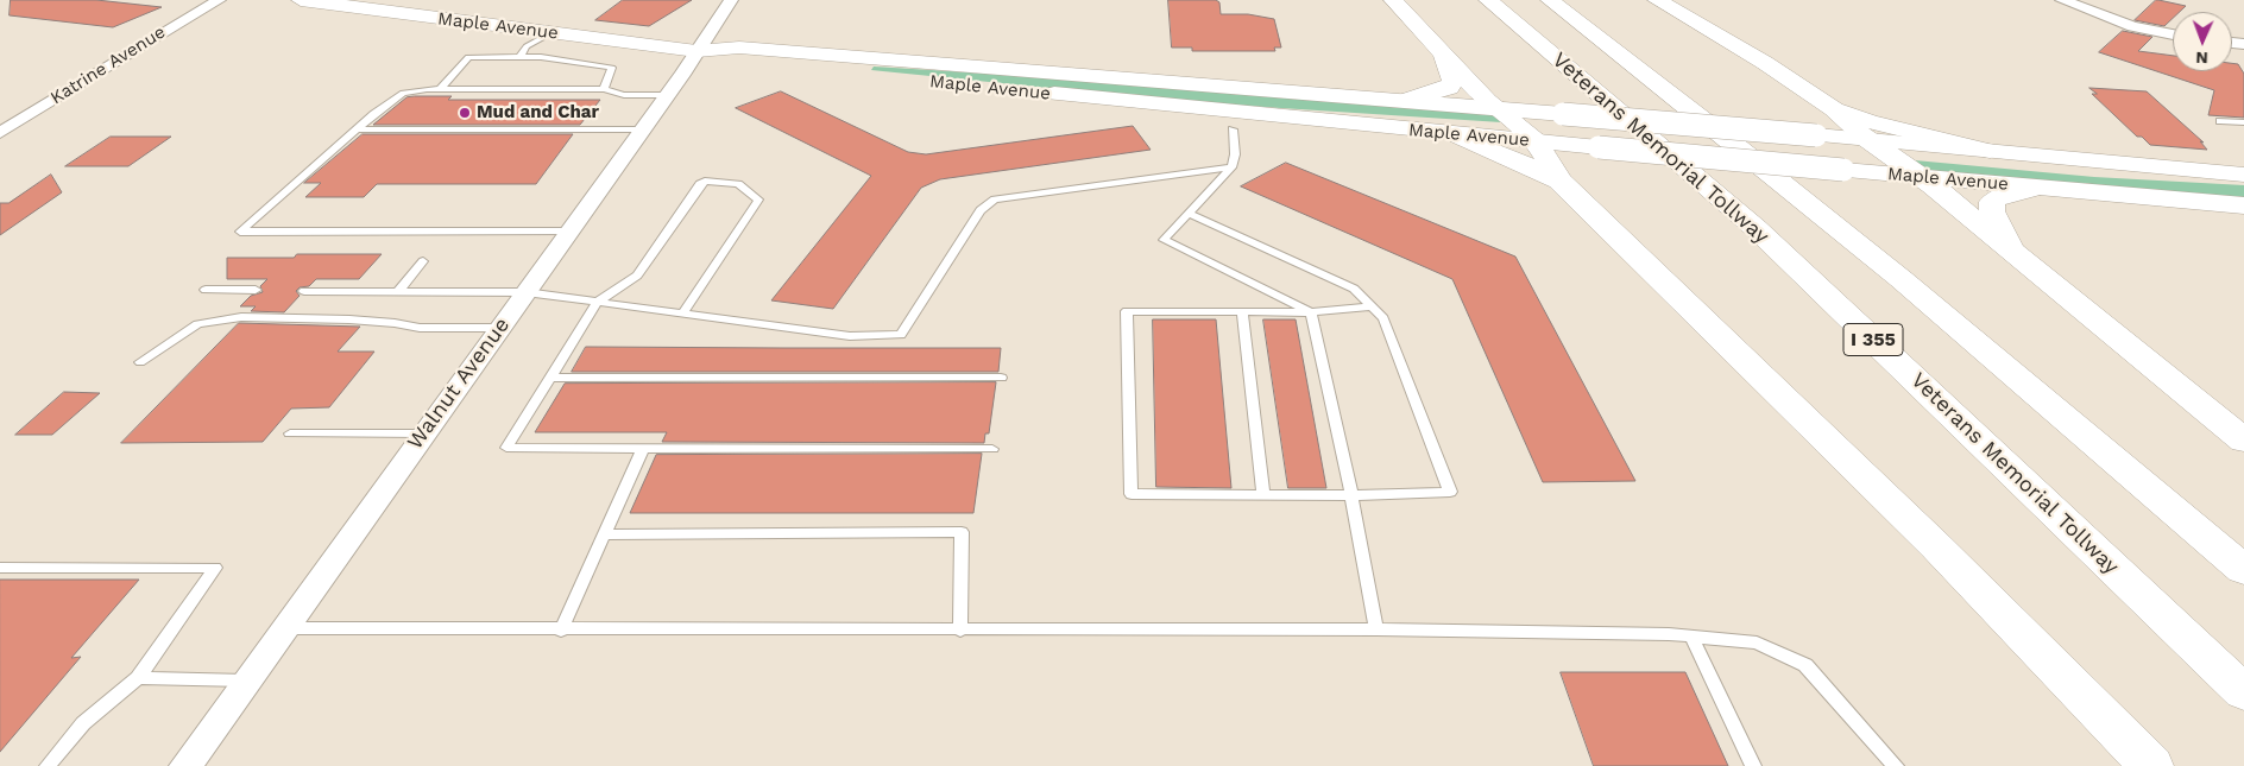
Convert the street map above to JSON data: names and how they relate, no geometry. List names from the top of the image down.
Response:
{
  "streets": {
    "main road": ["Maple Avenue", "Veterans Memorial Tollway", "I 355"],
    "street": ["Katrine Avenue", "Walnut Avenue"]
  },
  "crossings": [
    ["Maple Avenue", "Walnut Avenue"]
  ],
  "places": ["Mud and Char"],
  "north": "bottom"
}
